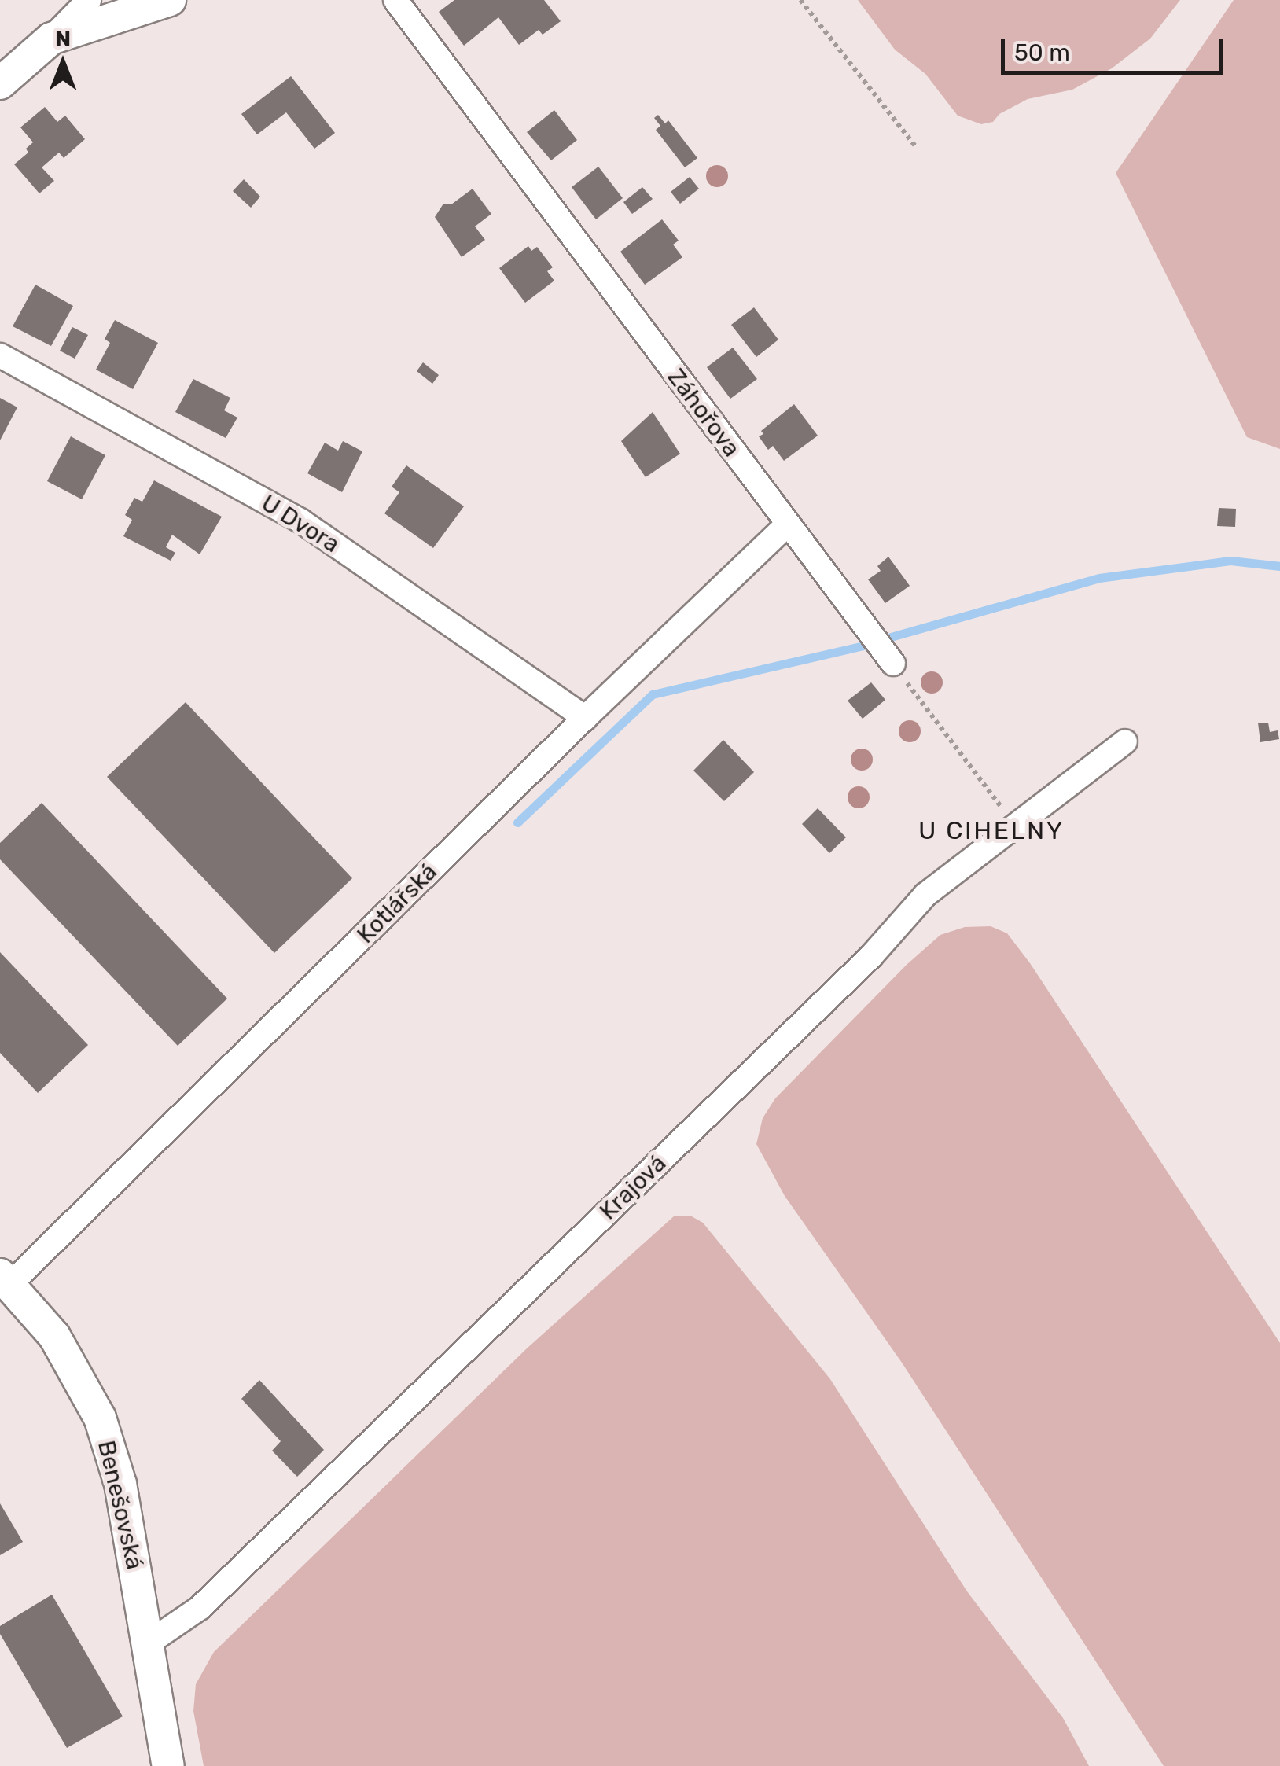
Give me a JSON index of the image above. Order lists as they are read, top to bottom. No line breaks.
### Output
{"streets":{"main road":["Benešovská"],"street":["Záhořova","U Dvora","Kotlářská","Krajová"]},"crossings":[["Záhořova","Kotlářská"],["U Dvora","Kotlářská"],["Kotlářská","Benešovská"],["Krajová","Benešovská"]],"districts":["U CIHELNY"],"scale_bar":"50 m","north":"top"}
